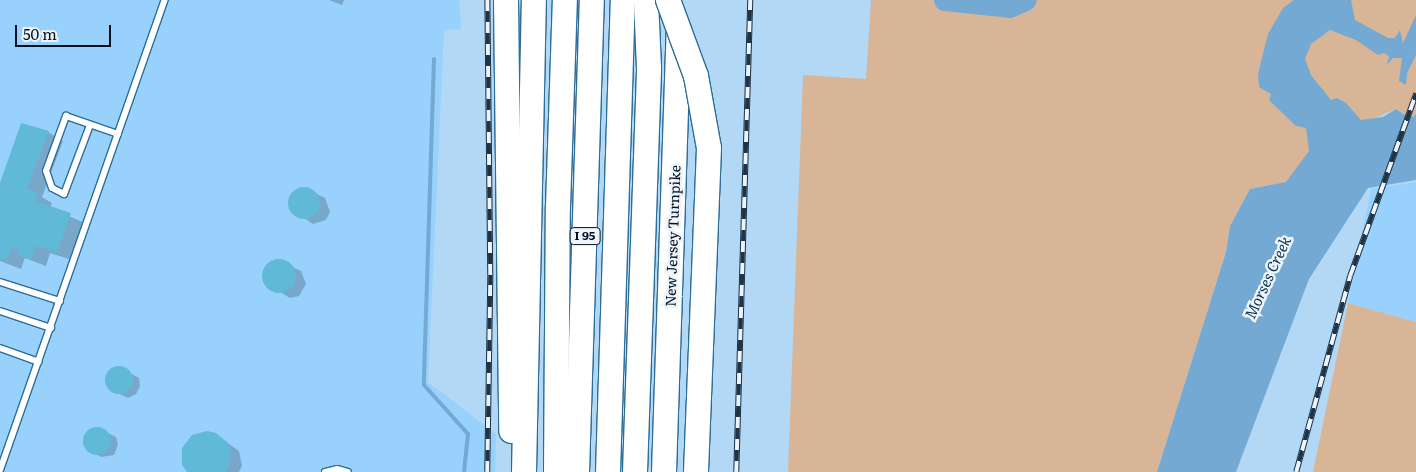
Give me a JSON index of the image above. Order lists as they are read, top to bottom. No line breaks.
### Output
{"streets":{"highway":["I 95","New Jersey Turnpike"]},"water":["Morses Creek"],"scale_bar":"50 m"}
